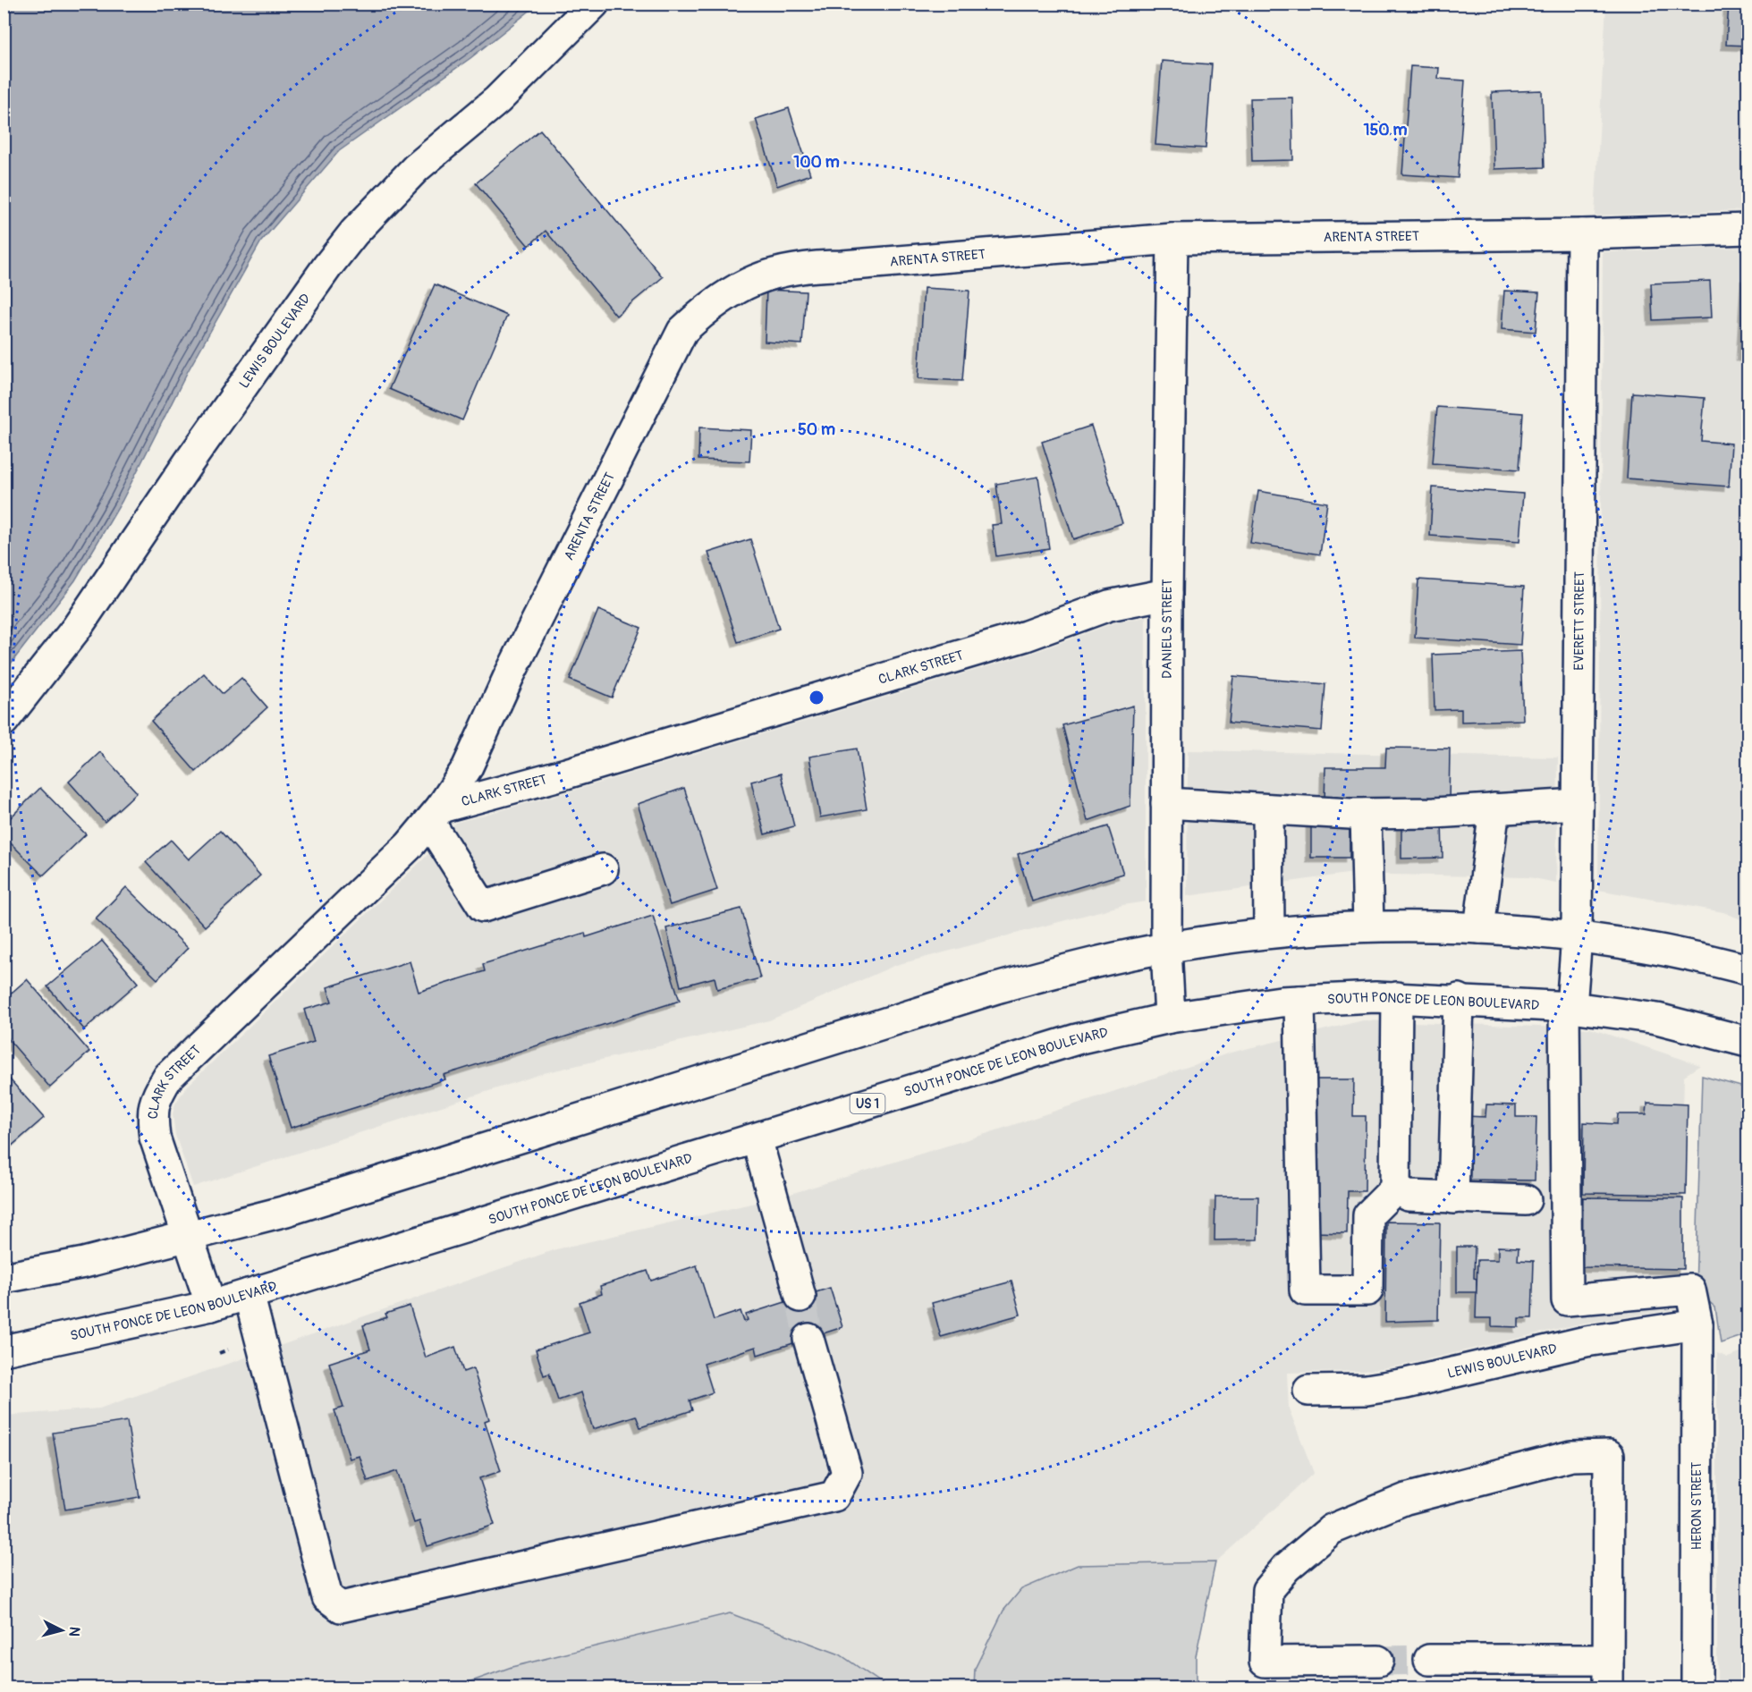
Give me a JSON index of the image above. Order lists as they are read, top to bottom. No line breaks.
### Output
{"streets":{"main road":["ARENTA STREET","LEWIS BOULEVARD","EVERETT STREET","DANIELS STREET","CLARK STREET","SOUTH PONCE DE LEON BOULEVARD","US 1","HERON STREET"]},"crossings":[["ARENTA STREET","EVERETT STREET"],["ARENTA STREET","DANIELS STREET"],["ARENTA STREET","CLARK STREET"],["LEWIS BOULEVARD","HERON STREET"],["EVERETT STREET","SOUTH PONCE DE LEON BOULEVARD"],["EVERETT STREET","HERON STREET"],["DANIELS STREET","CLARK STREET"],["DANIELS STREET","SOUTH PONCE DE LEON BOULEVARD"],["CLARK STREET","SOUTH PONCE DE LEON BOULEVARD"],["SOUTH PONCE DE LEON BOULEVARD","HERON STREET"]],"north":"right","rings":["150 m","100 m","50 m"]}
